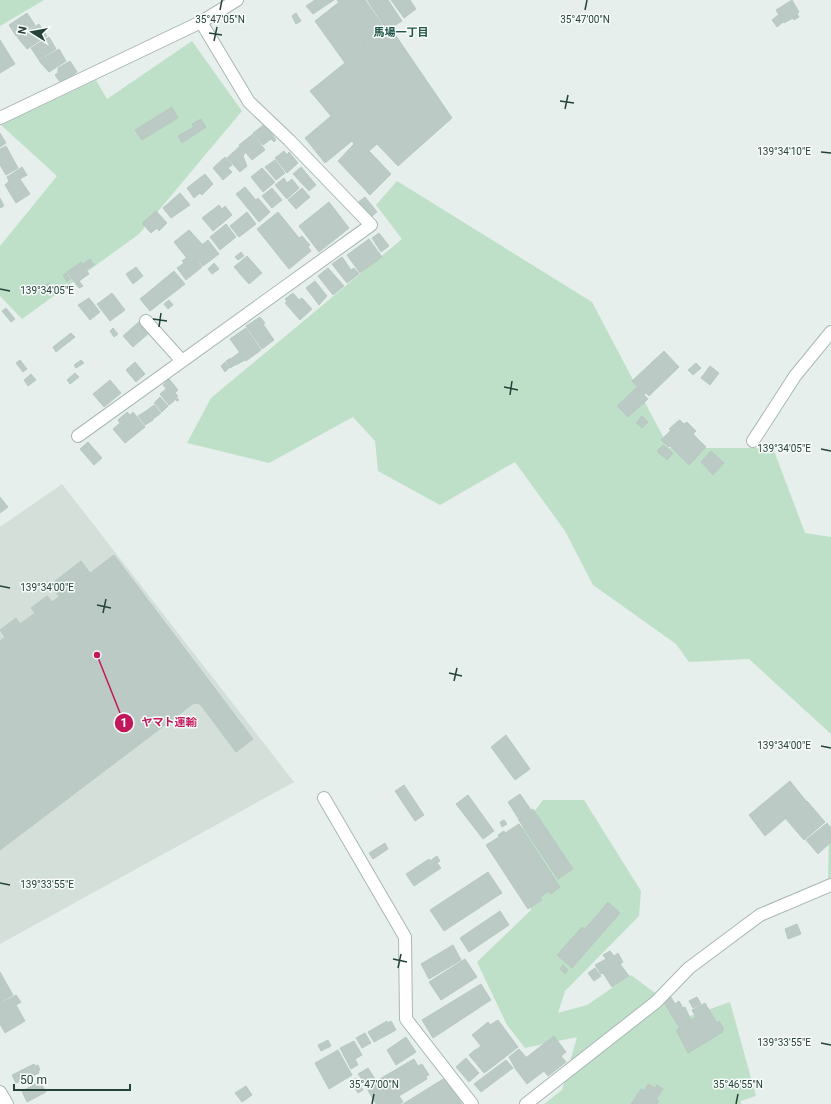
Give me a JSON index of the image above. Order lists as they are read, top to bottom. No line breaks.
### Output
{"districts":["馬場一丁目"],"places":["ヤマト運輸"],"scale_bar":"50 m","north":"left","coordinates":["35°47'05\"N","35°47'00\"N","139°34'10\"E","139°34'05\"E","139°34'00\"E","139°33'55\"E","35°46'55\"N"]}
